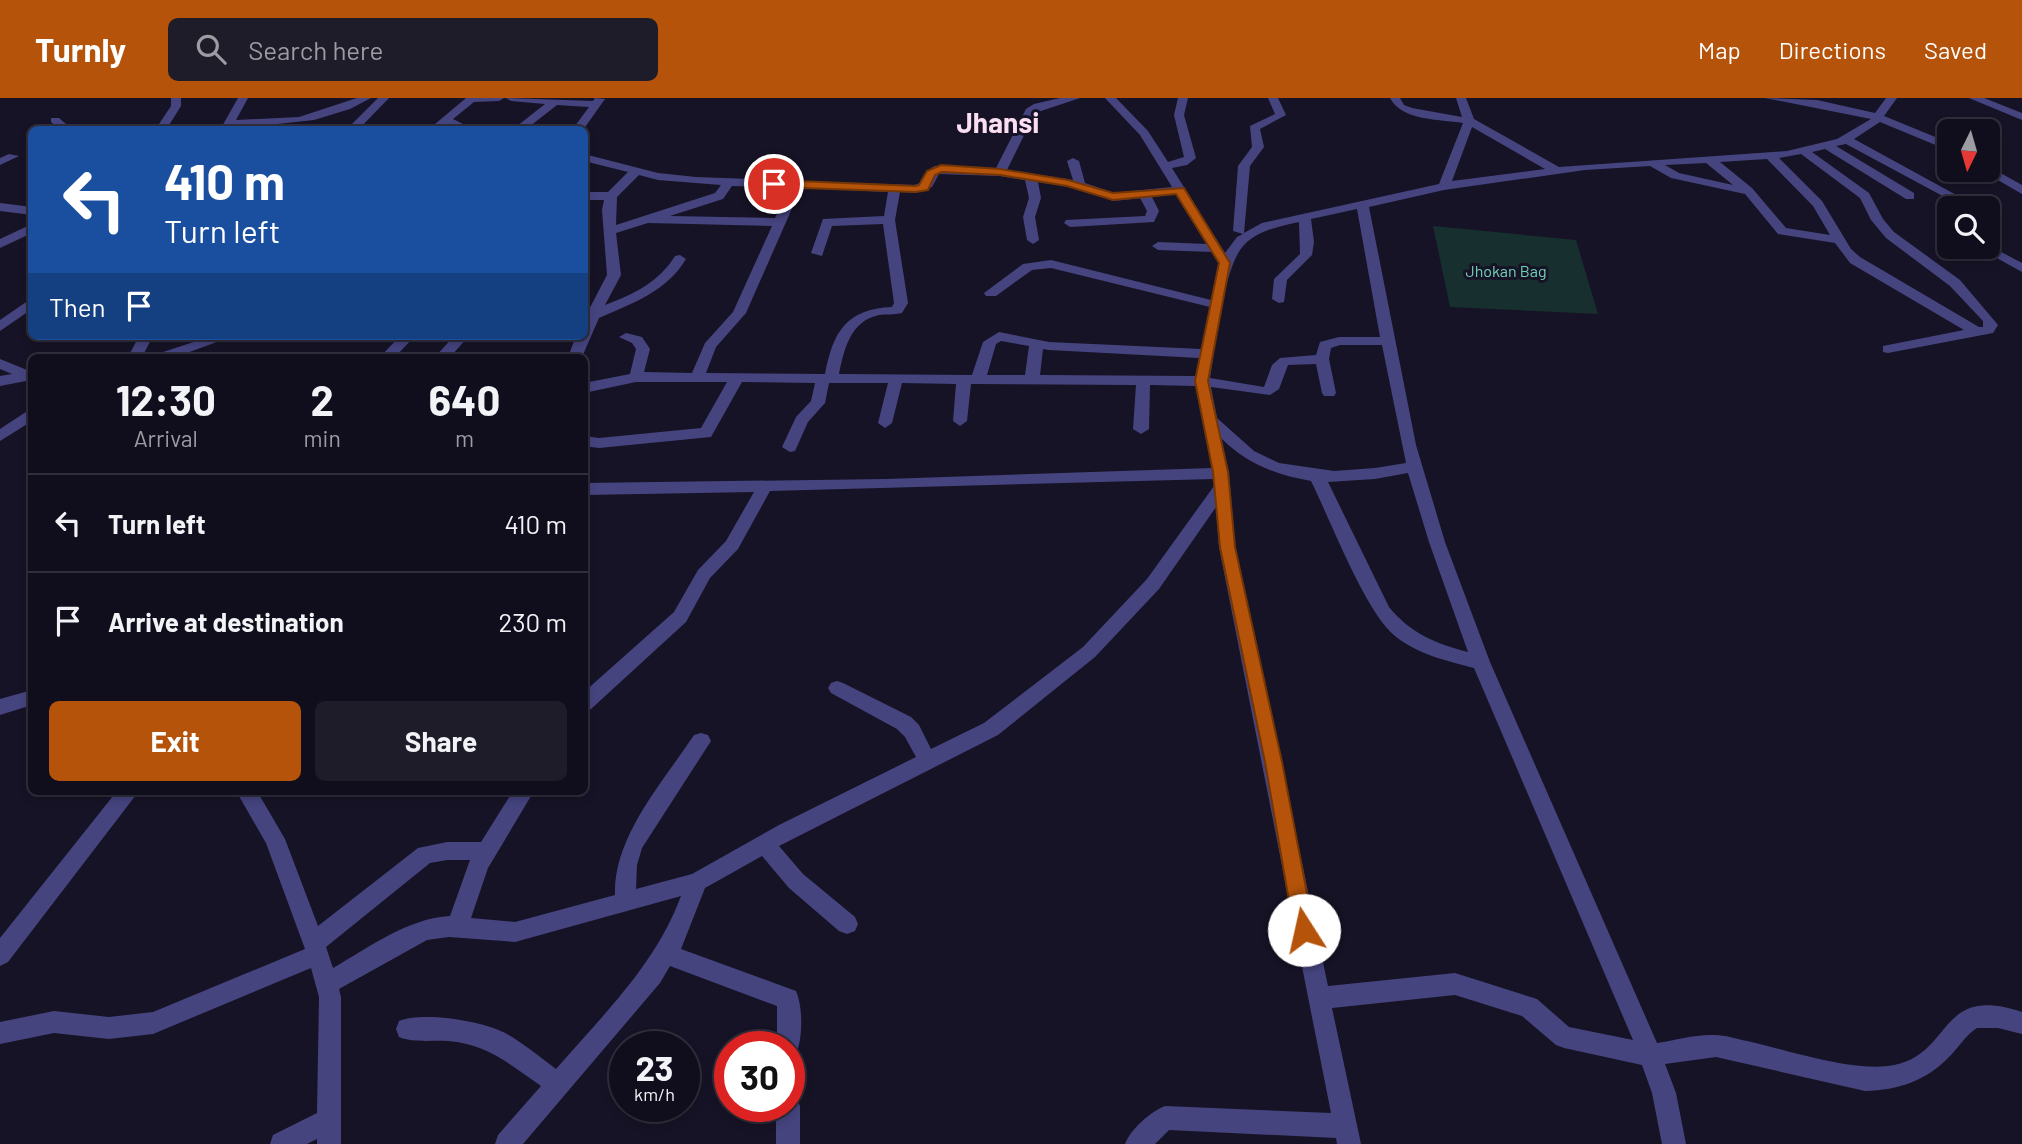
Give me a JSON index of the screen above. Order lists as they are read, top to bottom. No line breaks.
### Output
{"districts":["Jhansi"],"parks":["Jhokan Bag"],"north":"bottom","page":{"header":"Turnly","search":"Search here","nav":["Map","Directions","Saved"],"turn":["410 m","Turn left"],"then":"Then","eta":["12:30","Arrival","2","min","640","m"],"list":[{"name":"Turn left","value":"410 m"},{"name":"Arrive at destination","value":"230 m"}],"buttons":["Exit","Share"],"speed":"23 km/h","limit":"30"}}
